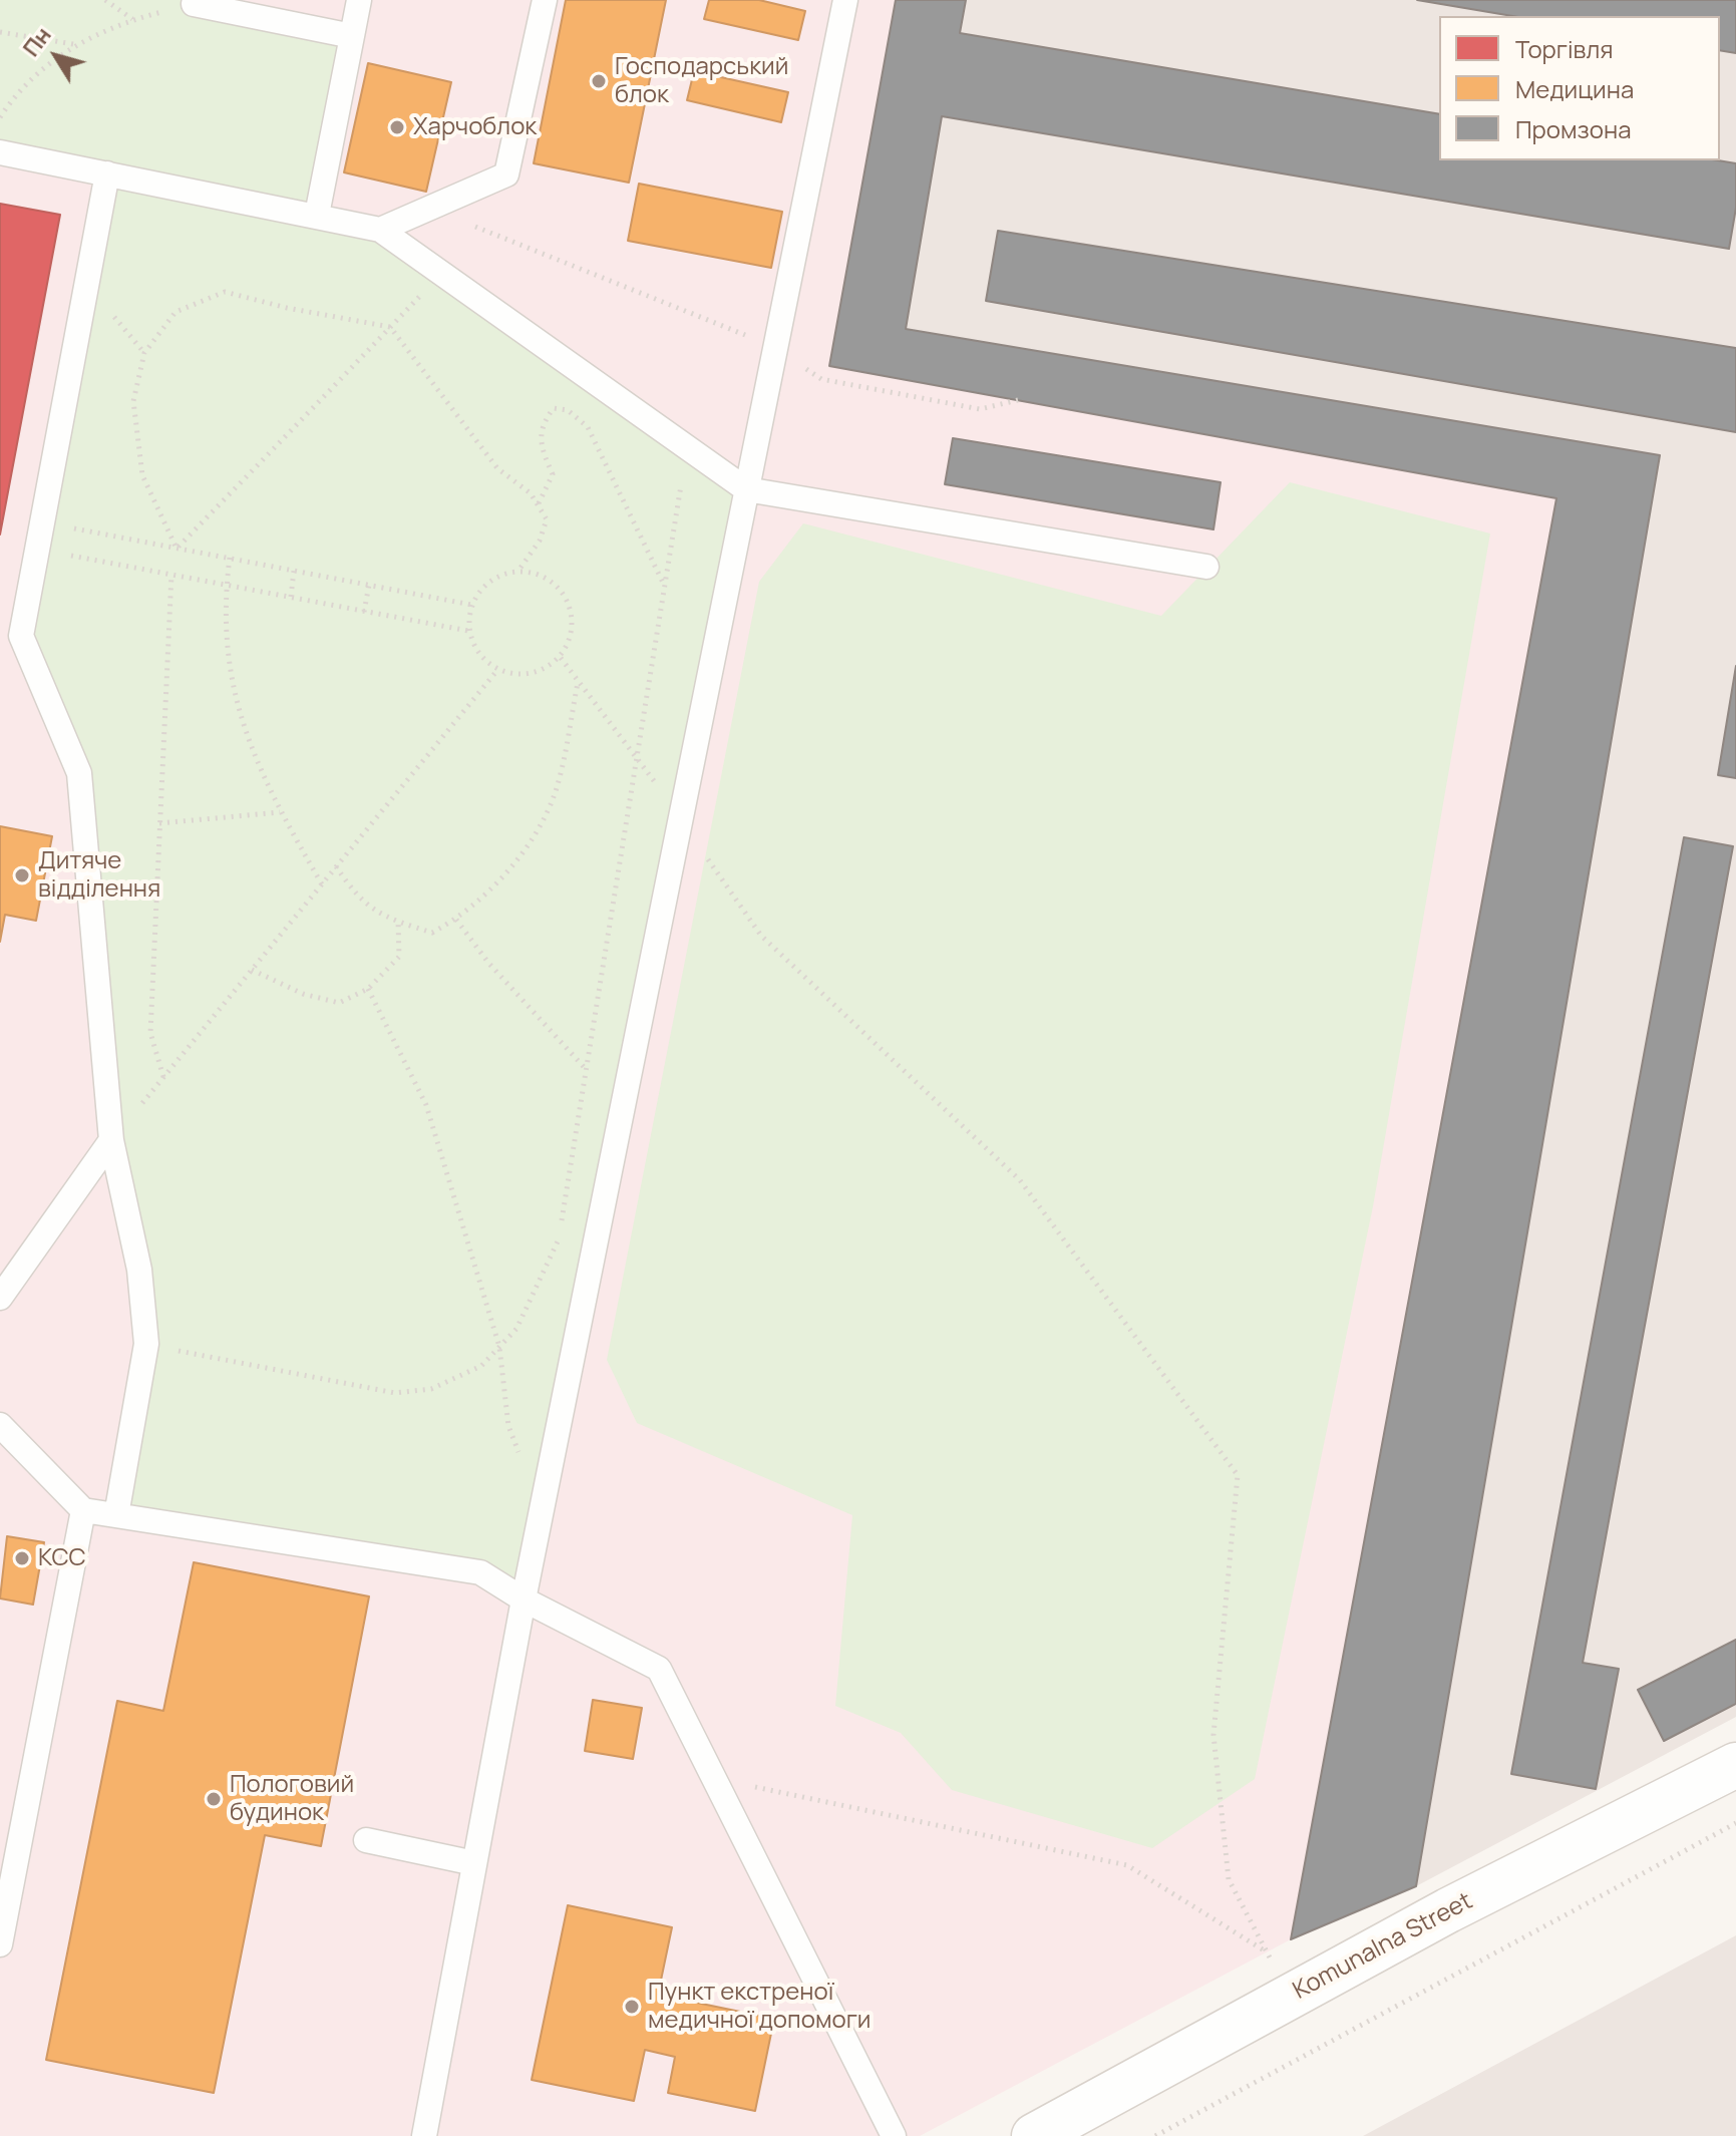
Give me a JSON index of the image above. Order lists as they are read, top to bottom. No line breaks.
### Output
{"streets":{"street":["Komunalna Street"]},"places":["Господарський блок","Харчоблок","Дитяче відділення","КСС","Пологовий будинок","Пункт екстреної медичної допомоги"],"legend":["Торгівля","Медицина","Промзона"],"north":"top left"}
